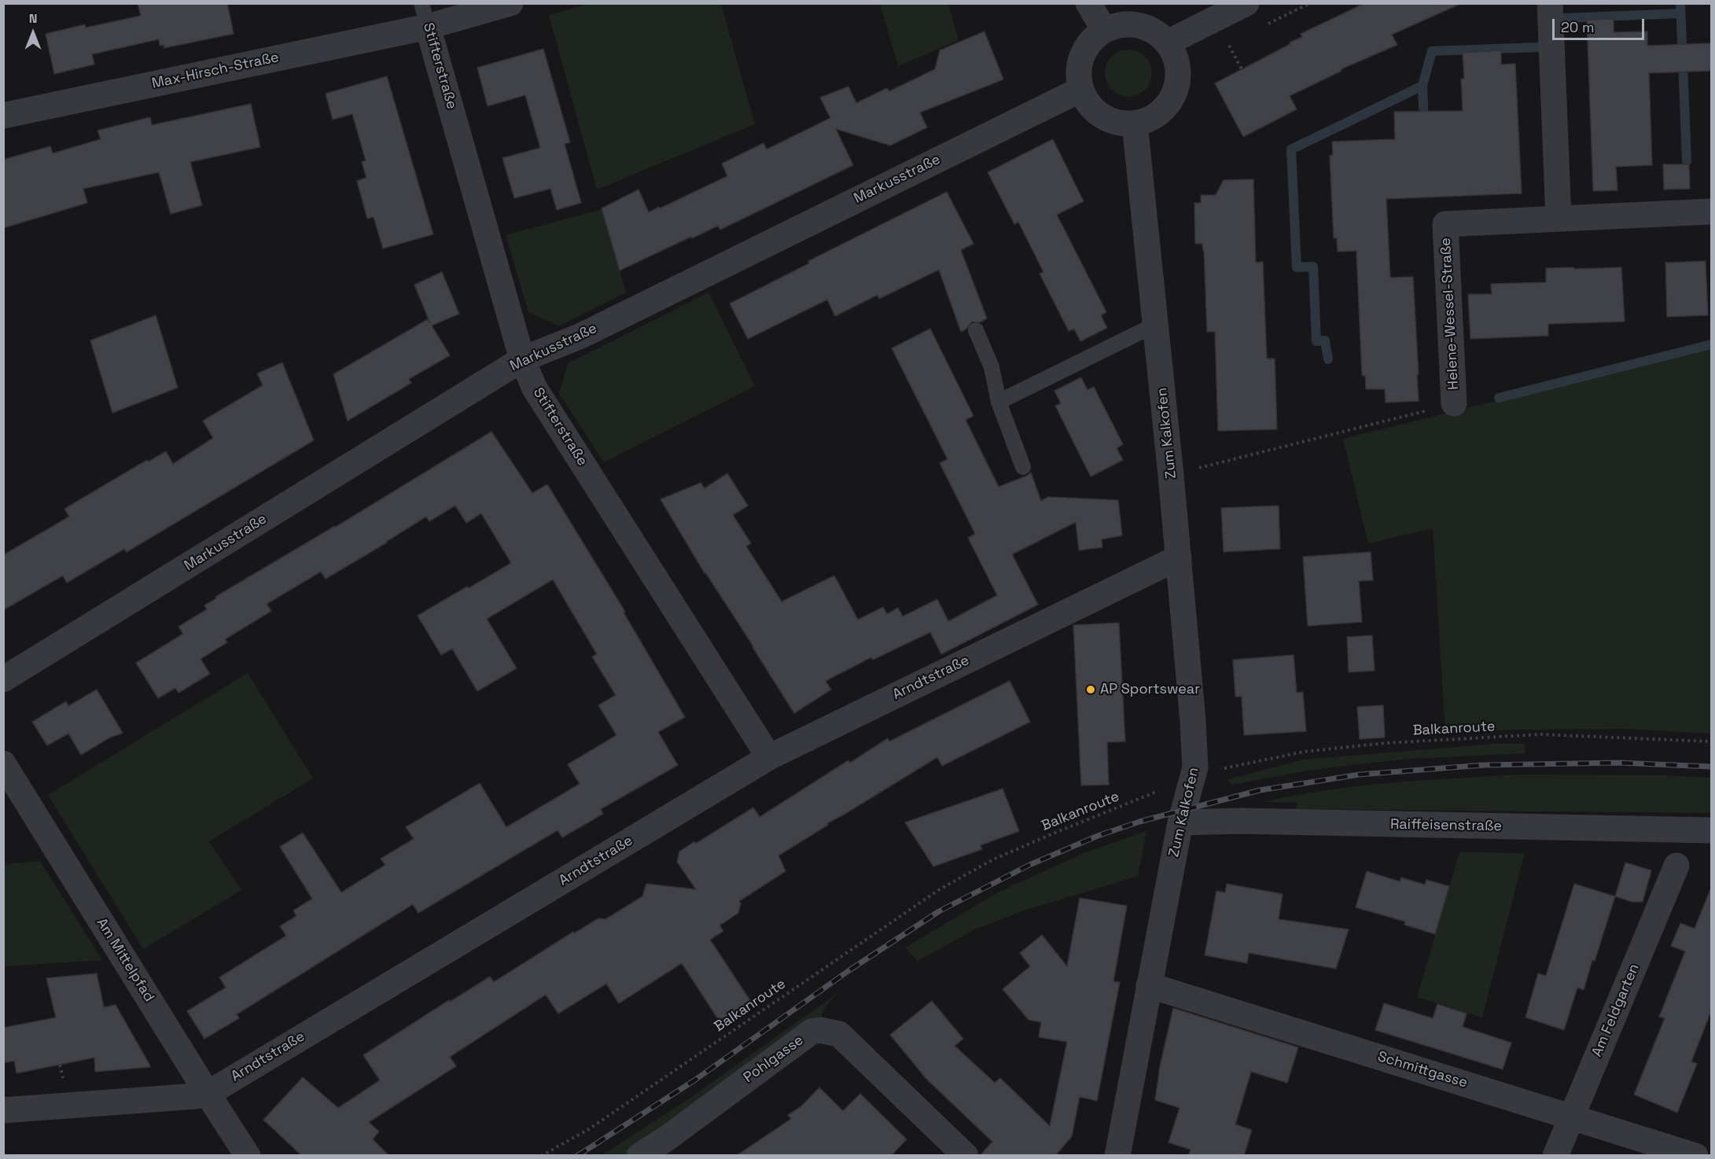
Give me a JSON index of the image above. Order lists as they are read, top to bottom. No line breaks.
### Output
{"streets":{"street":["Stifterstraße","Max-Hirsch-Straße","Markusstraße","Helene-Wessel-Straße","Zum Kalkofen","Arndtstraße","Raiffeisenstraße","Am Mittelpfad","Am Feldgarten","Pohlgasse","Schmittgasse"],"path":["Balkanroute"]},"crossings":[["Stifterstraße","Max-Hirsch-Straße"],["Stifterstraße","Markusstraße"],["Stifterstraße","Arndtstraße"],["Markusstraße","Zum Kalkofen"],["Zum Kalkofen","Arndtstraße"],["Zum Kalkofen","Balkanroute"],["Zum Kalkofen","Raiffeisenstraße"],["Zum Kalkofen","Schmittgasse"],["Arndtstraße","Am Mittelpfad"],["Am Feldgarten","Schmittgasse"]],"places":["AP Sportswear"],"scale_bar":"20 m","north":"top"}
